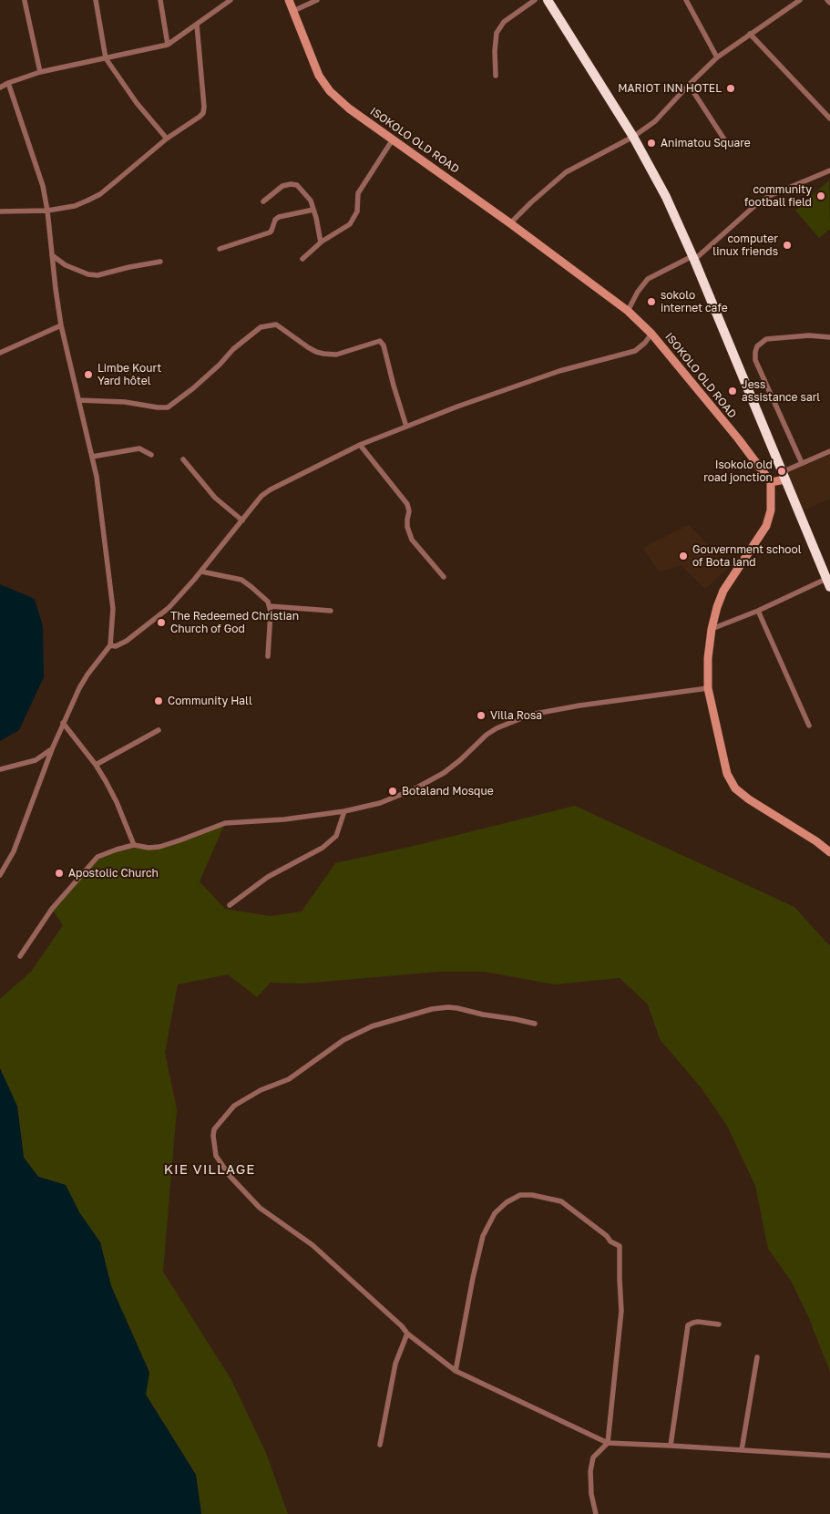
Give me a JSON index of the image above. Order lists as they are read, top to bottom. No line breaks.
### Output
{"streets":{"street":["ISOKOLO OLD ROAD"]},"districts":["KIE VILLAGE"],"places":["MARIOT INN HOTEL","Animatou Square","community football field","computer linux friends","sokolo internet cafe","Limbe Kourt Yard hôtel","Jess assistance sarl","Isokolo old road jonction","Gouvernment school of Bota land","The Redeemed Christian Church of God","Community Hall","Villa Rosa","Botaland Mosque","Apostolic Church"]}
